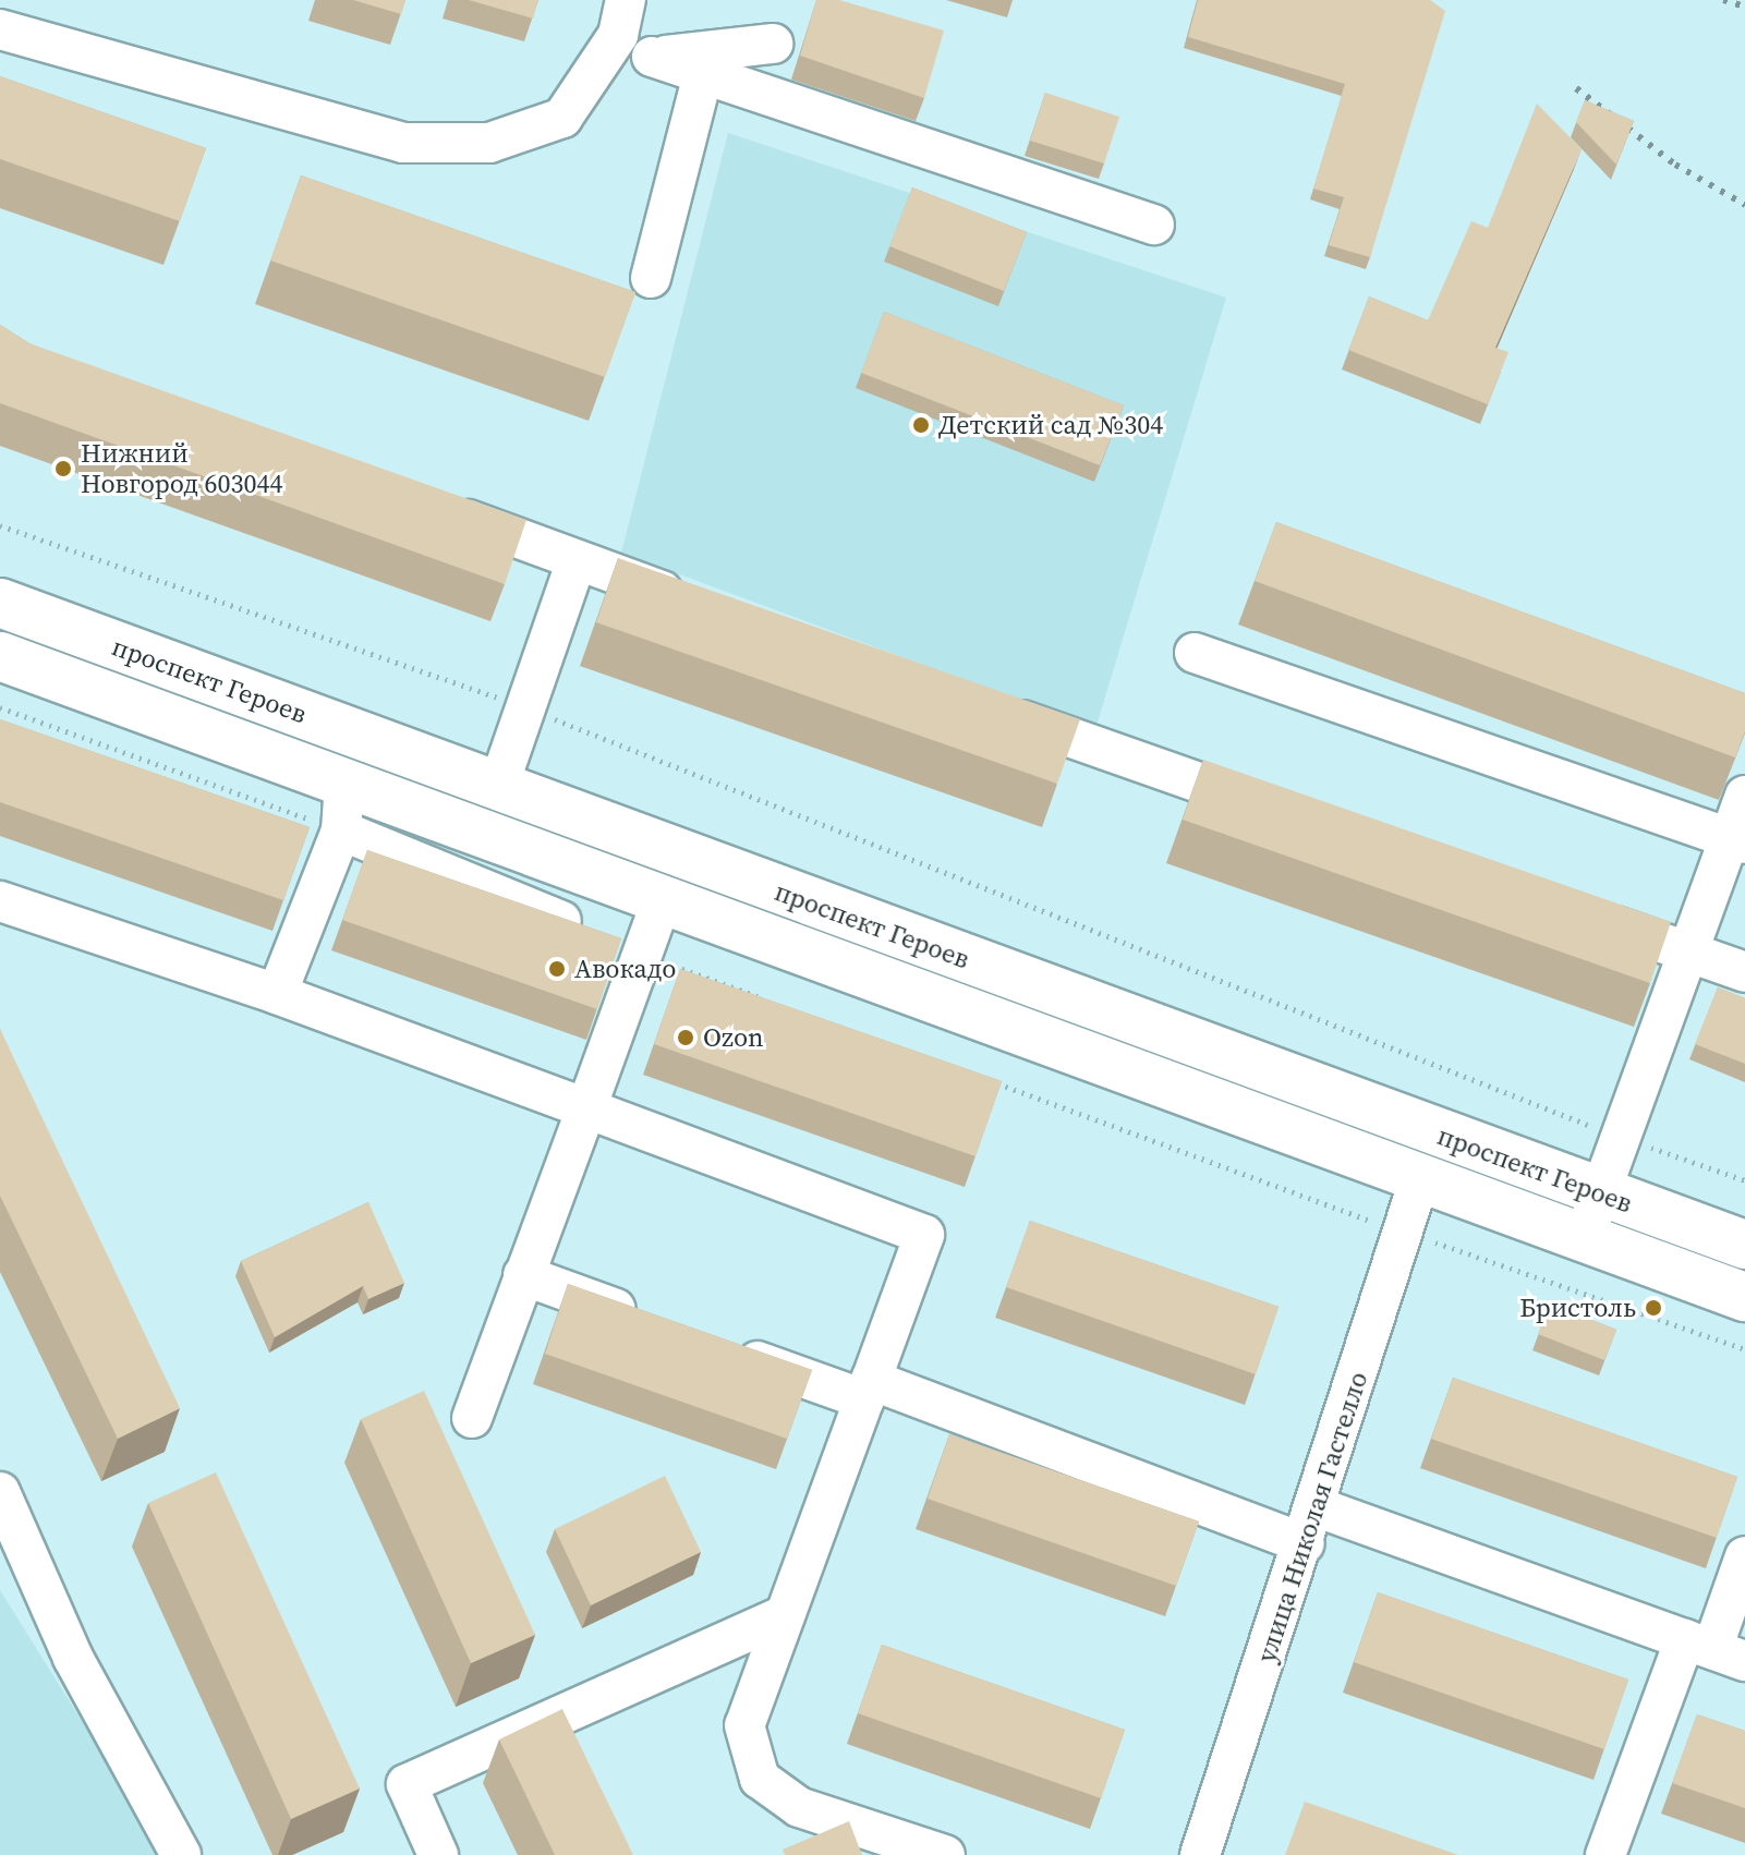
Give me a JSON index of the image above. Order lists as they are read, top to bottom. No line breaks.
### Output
{"streets":{"main road":["проспект Героев"],"street":["улица Николая Гастелло"]},"crossings":[["проспект Героев","улица Николая Гастелло"]],"places":["Детский сад №304","Нижний Новгород 603044","Авокадо","Ozon","Бристоль"]}
